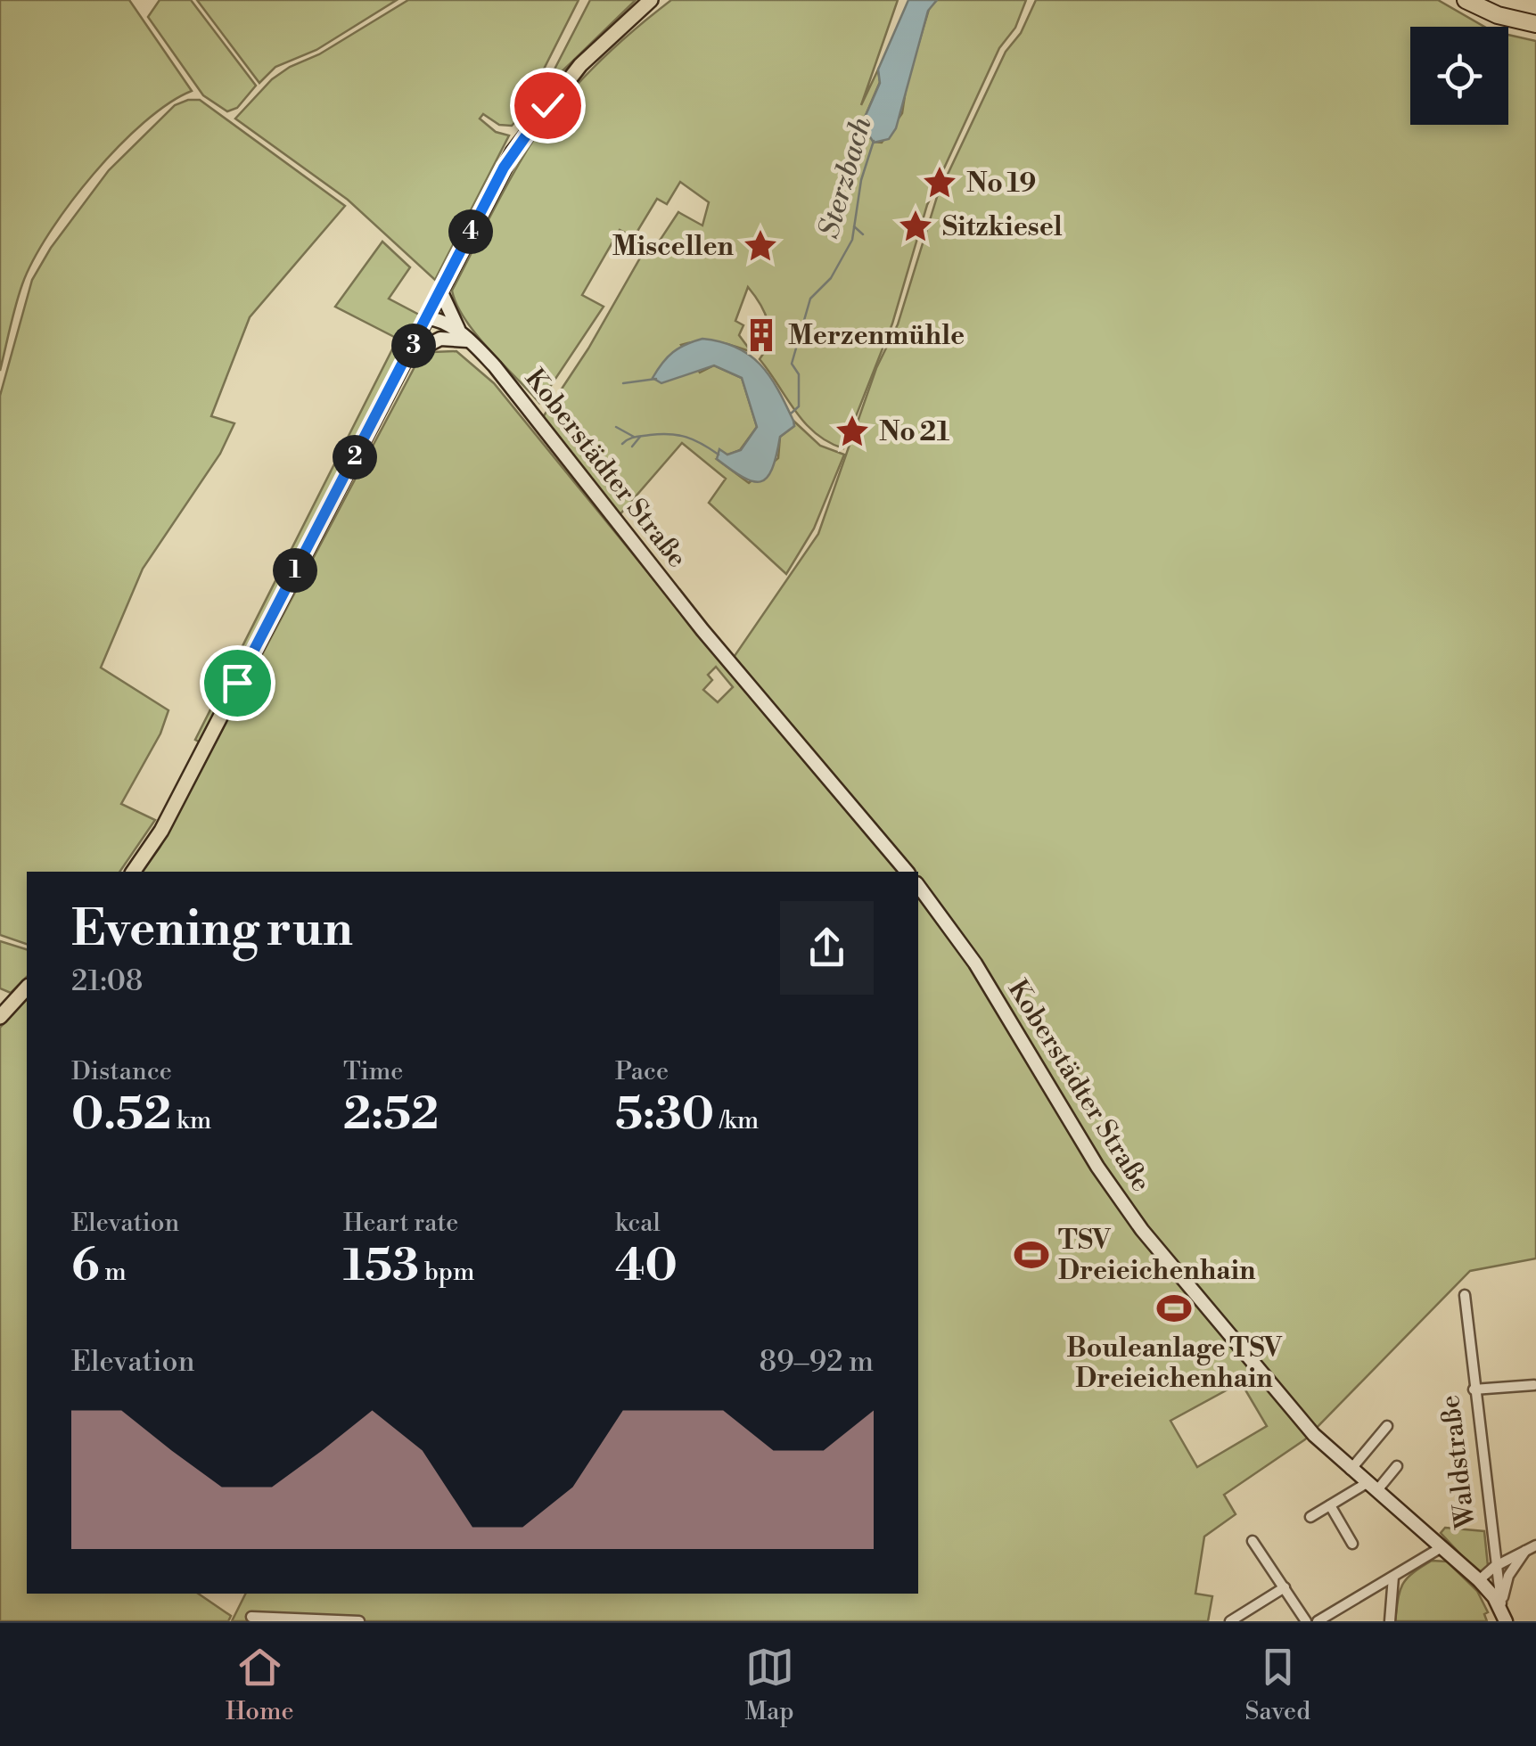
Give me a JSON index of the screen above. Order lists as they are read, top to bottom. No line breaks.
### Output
{"streets":{"street":["Koberstädter Straße","Waldstraße"]},"crossings":[["Koberstädter Straße","Waldstraße"]],"water":["Sterzbach"],"places":{"place":["No 19","Sitzkiesel","Miscellen","No 21"],"building":["Merzenmühle"],"sports":["TSV Dreieichenhain","Bouleanlage TSV Dreieichenhain"]},"page":{"pins":["4","3","2","1"],"heading":["Evening run","21:08"],"stats":[["Distance","0.52 km"],["Time","2:52"],["Pace","5:30 /km"],["Elevation","6 m"],["Heart rate","153 bpm"],["kcal","40"]],"chart":["Elevation","89–92 m"],"tabs":["Home","Map","Saved"]}}
